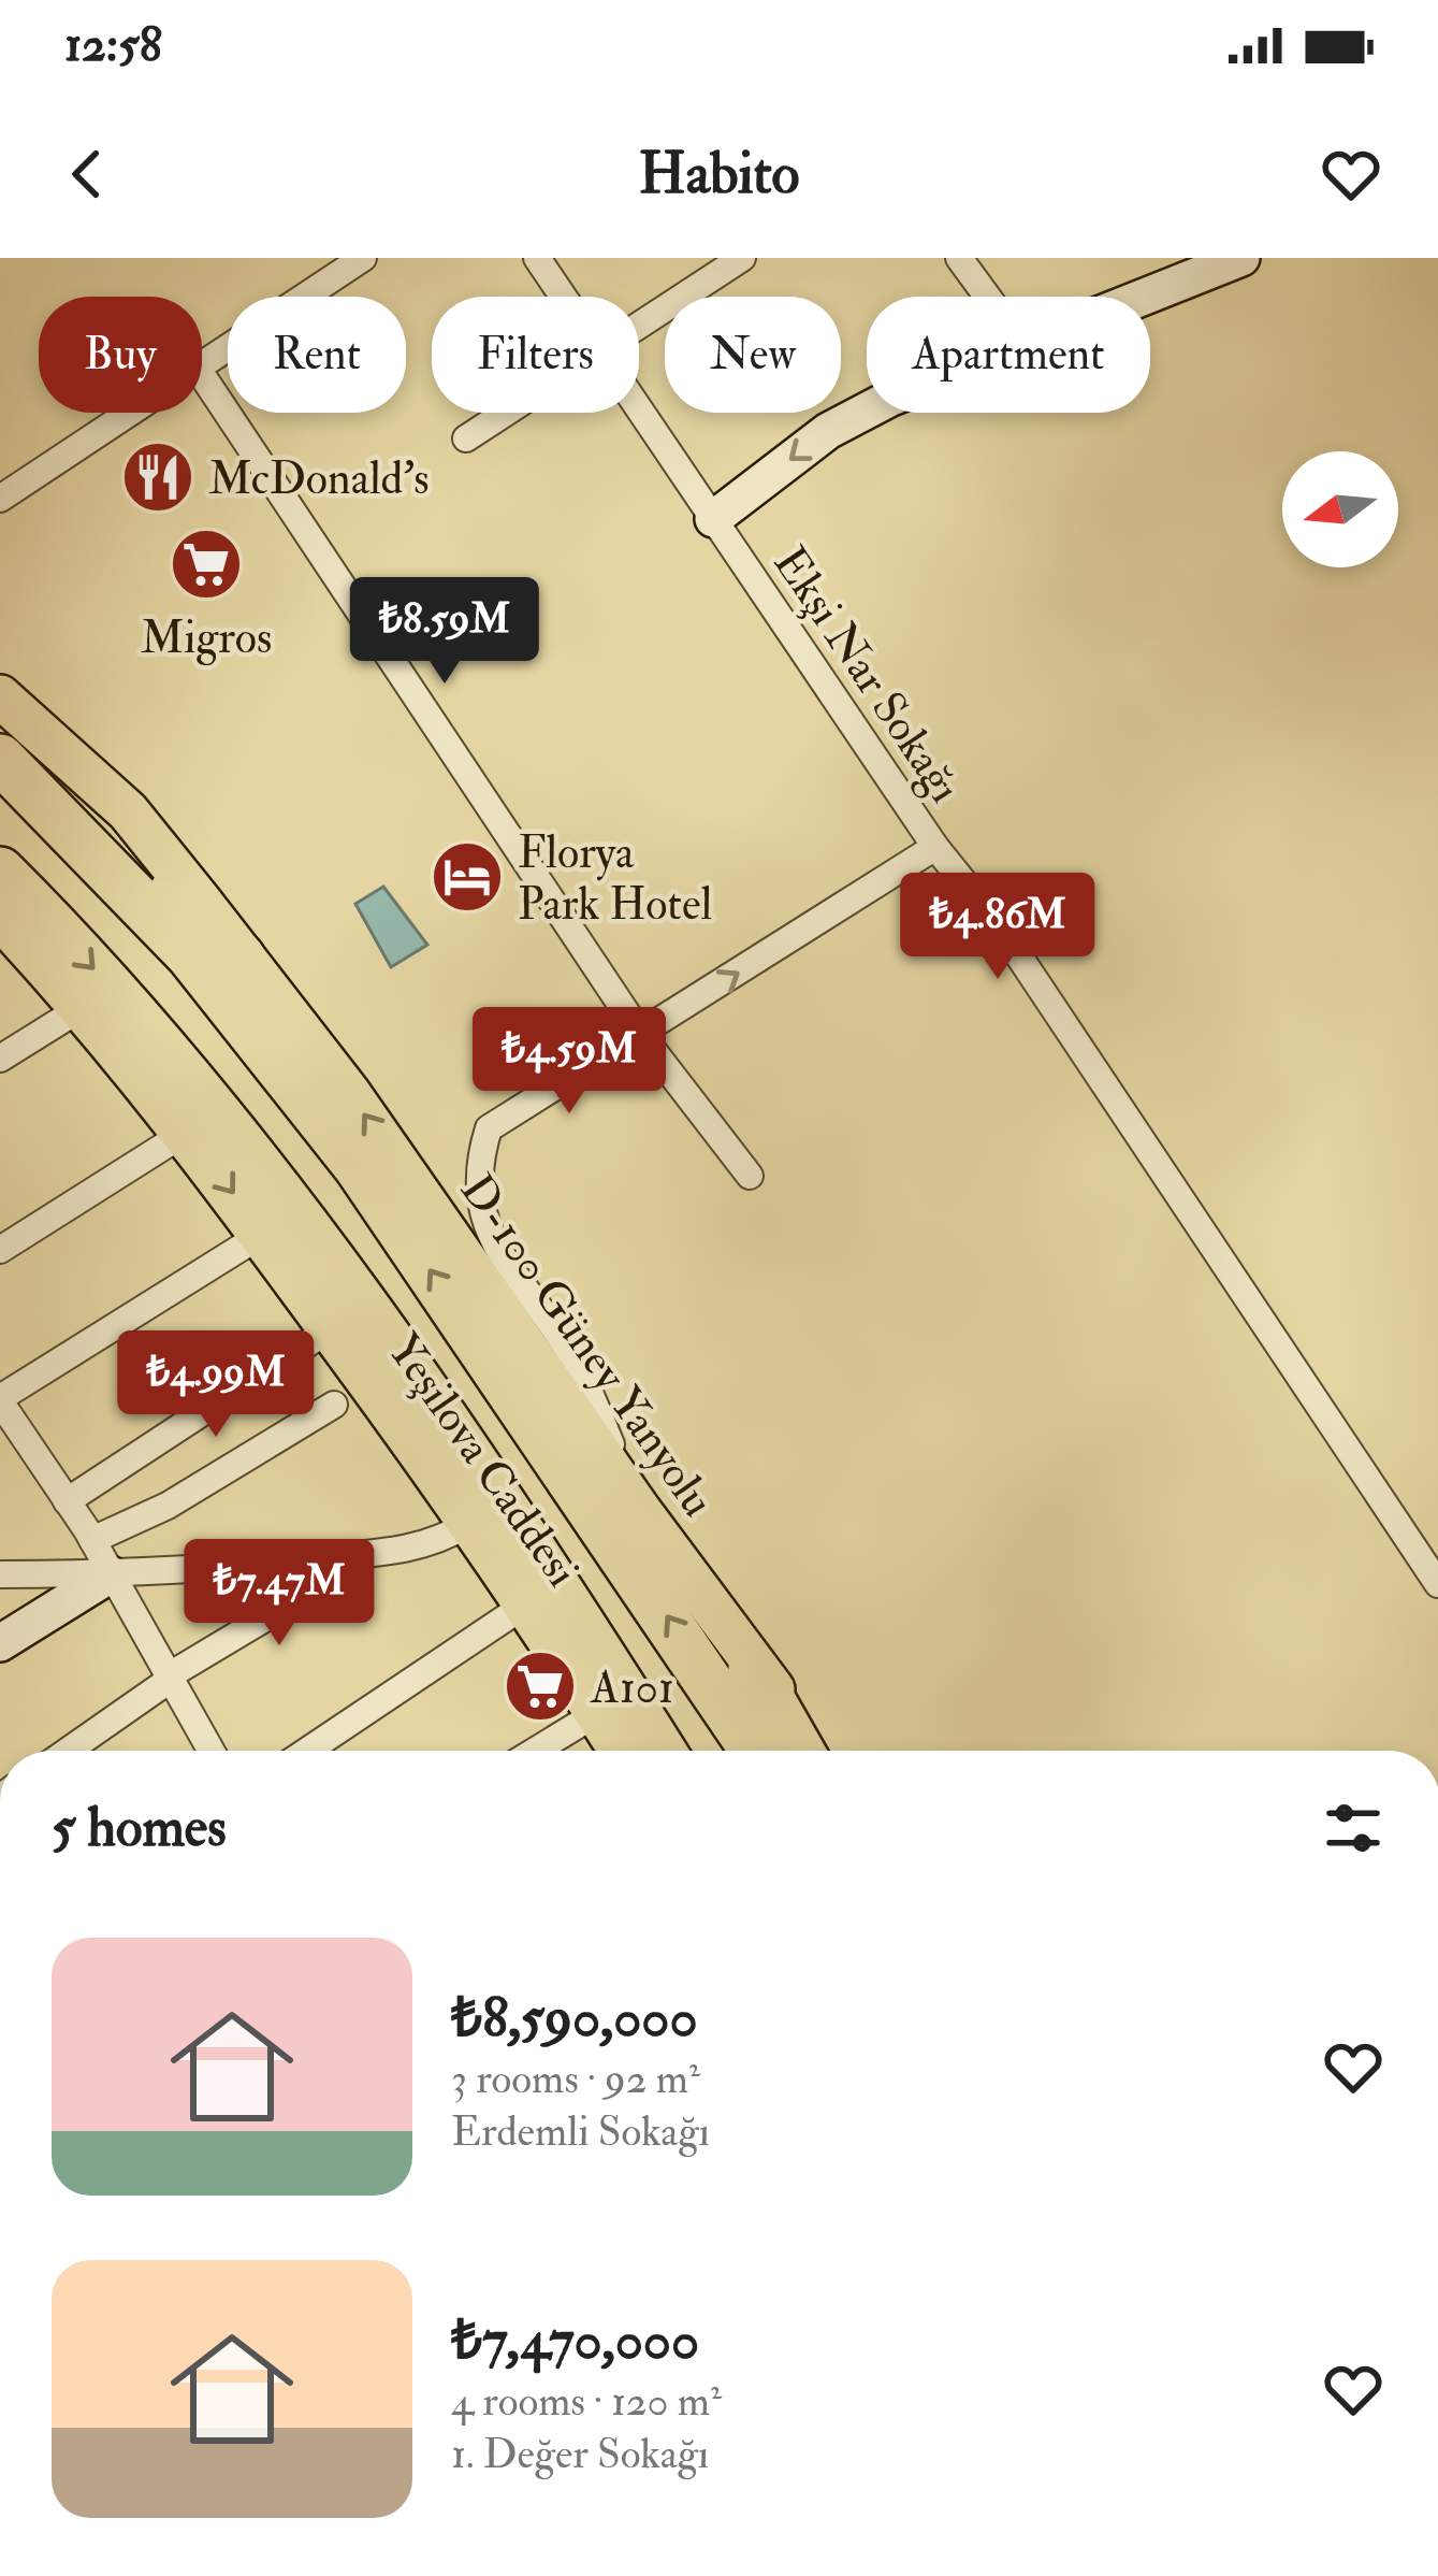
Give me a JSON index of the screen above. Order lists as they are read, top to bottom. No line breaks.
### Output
{"streets":{"main road":["D-100 Güney Yanyolu","Yeşilova Caddesi"],"street":["Ekşi Nar Sokağı"]},"one_way":["D-100 Güney Yanyolu"],"places":{"restaurant":["McDonald's"],"supermarket":["Migros","A101"],"hotel":["Florya Park Hotel"]},"north":"left","page":{"status":"12:58","header":"Habito","chip":["Buy","Rent","Filters","New","Apartment"],"price":["₺8.59M","₺4.86M","₺4.59M","₺4.99M","₺7.47M"],"heading":"5 homes","list":[{"name":"₺8,590,000","note":"3 rooms · 92 m² · Erdemli Sokağı"},{"name":"₺7,470,000","note":"4 rooms · 120 m² · 1. Değer Sokağı"}]}}
